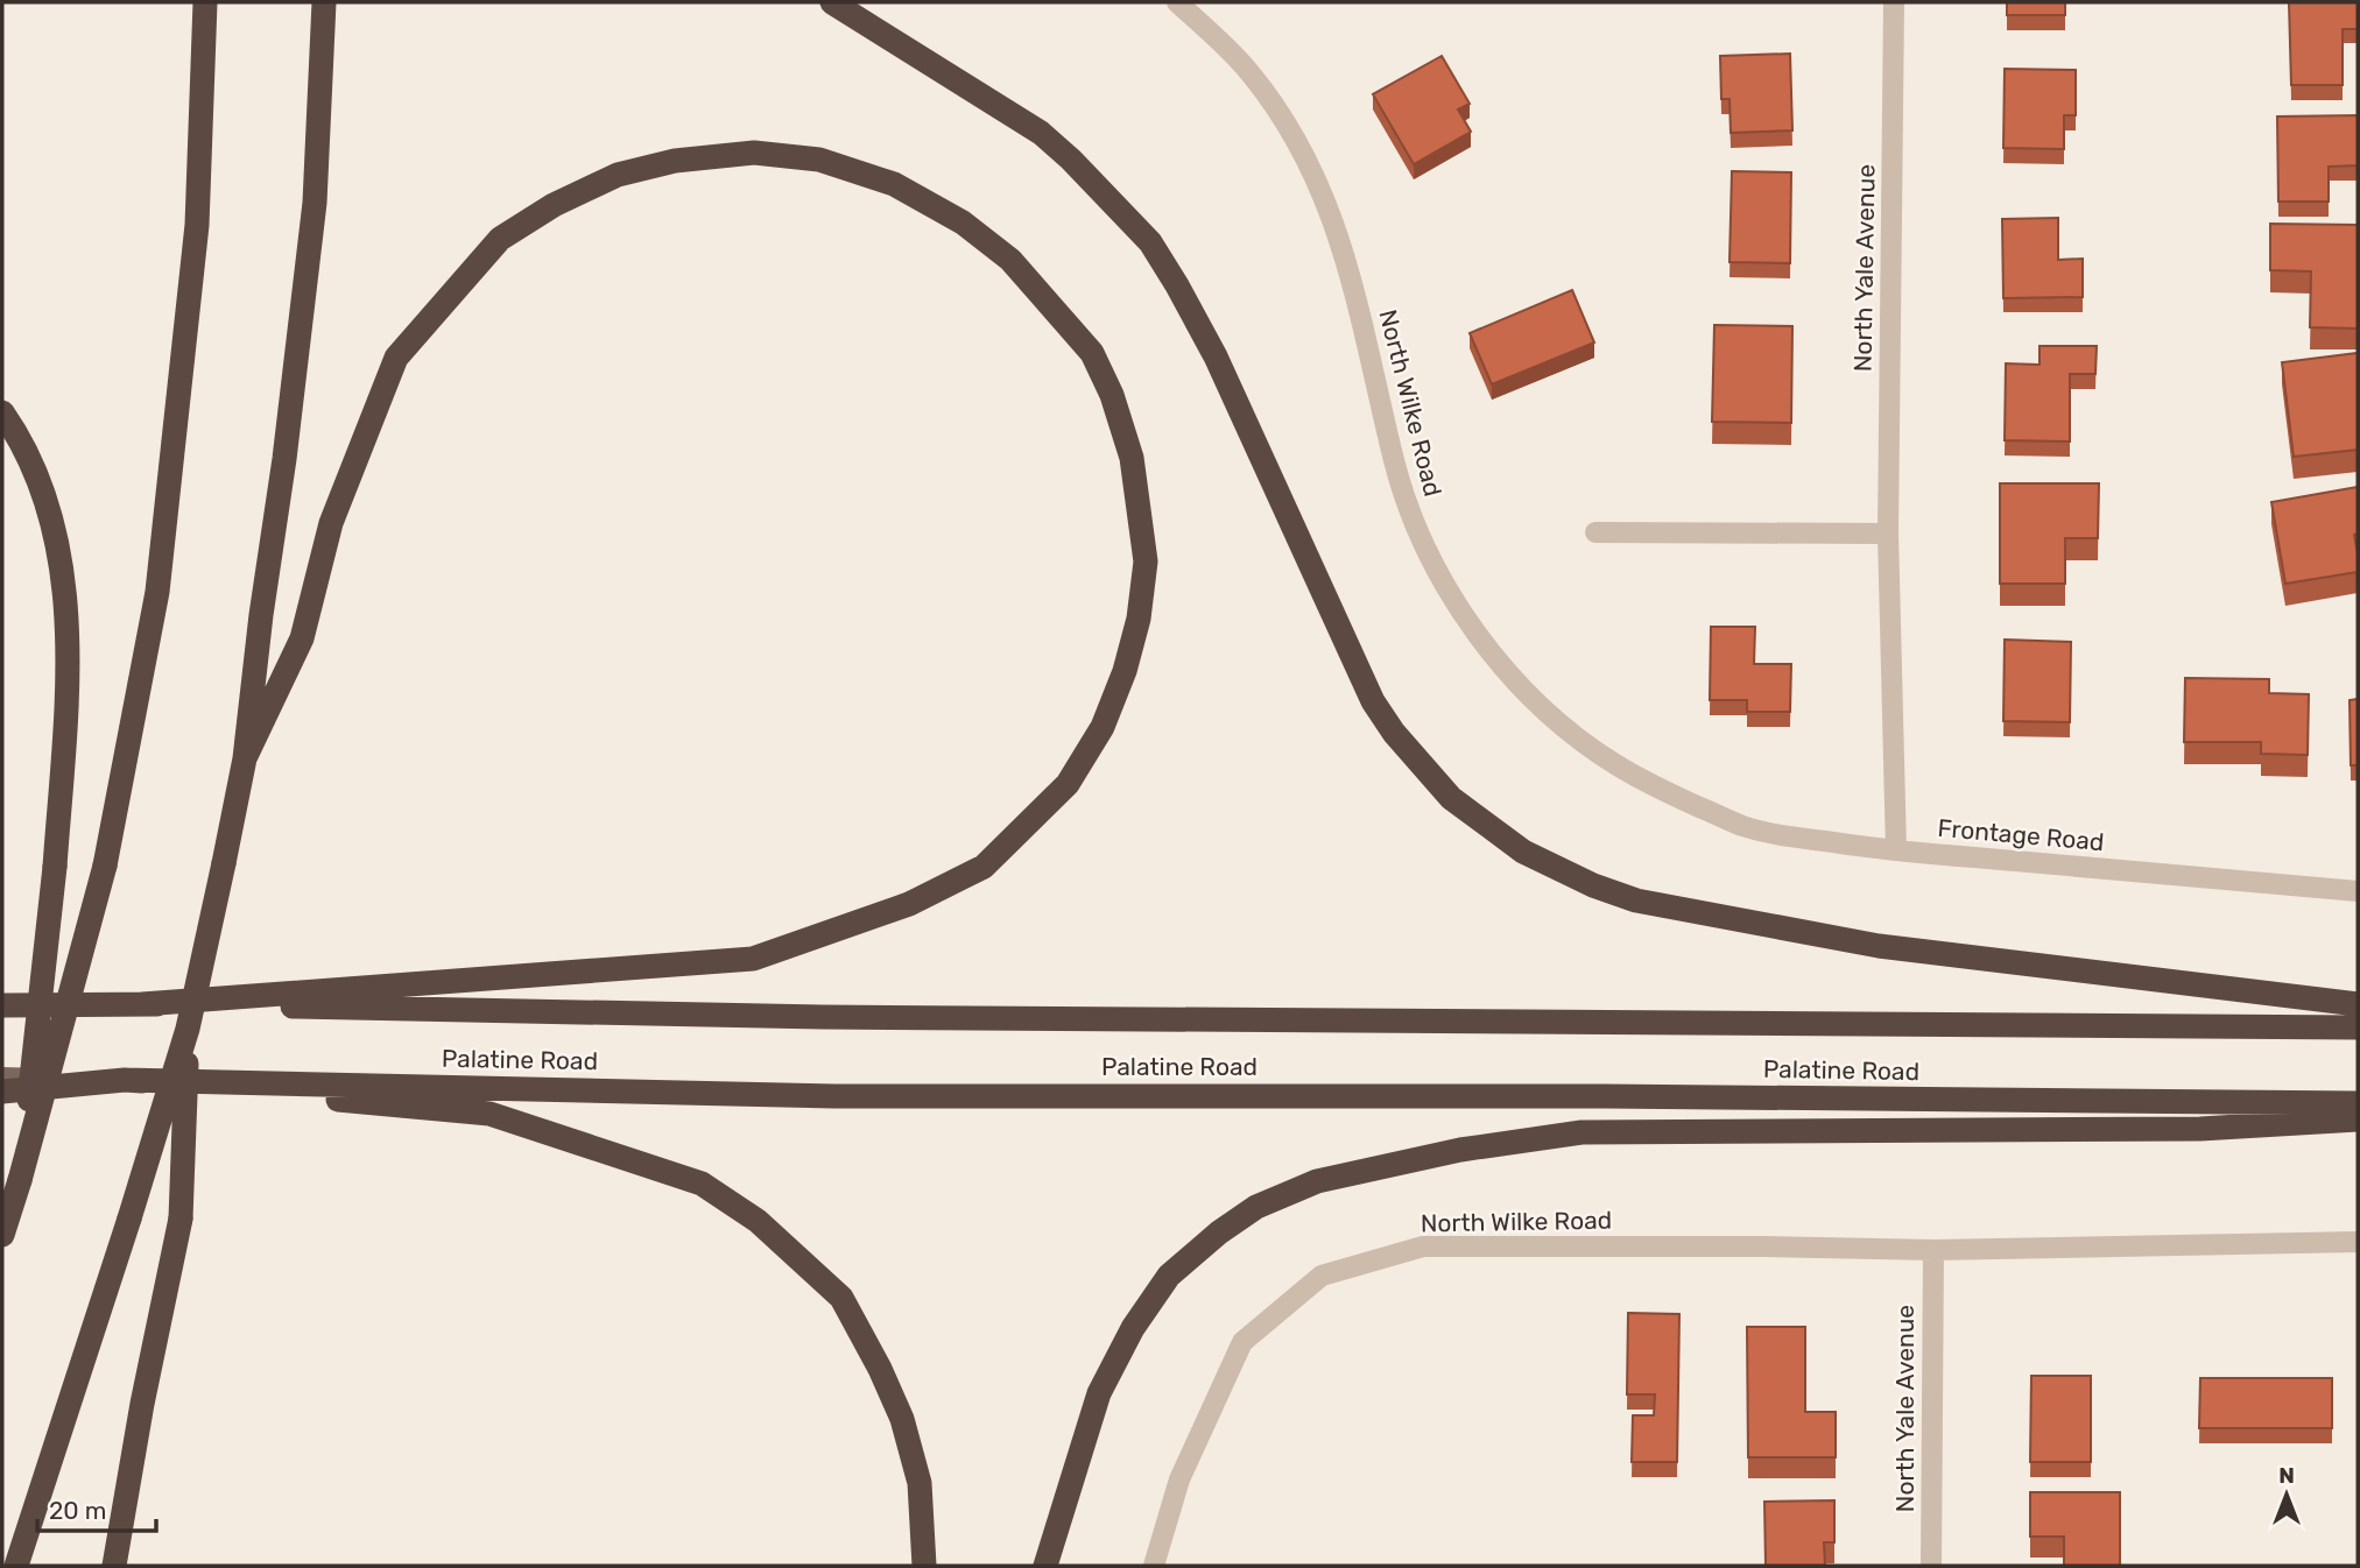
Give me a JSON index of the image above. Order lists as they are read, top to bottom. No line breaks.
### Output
{"streets":{"highway":["Palatine Road"],"street":["North Yale Avenue","North Wilke Road","Frontage Road"]},"crossings":[["North Yale Avenue","North Wilke Road"],["North Yale Avenue","Frontage Road"],["North Wilke Road","Frontage Road"]],"scale_bar":"20 m","north":"top"}
